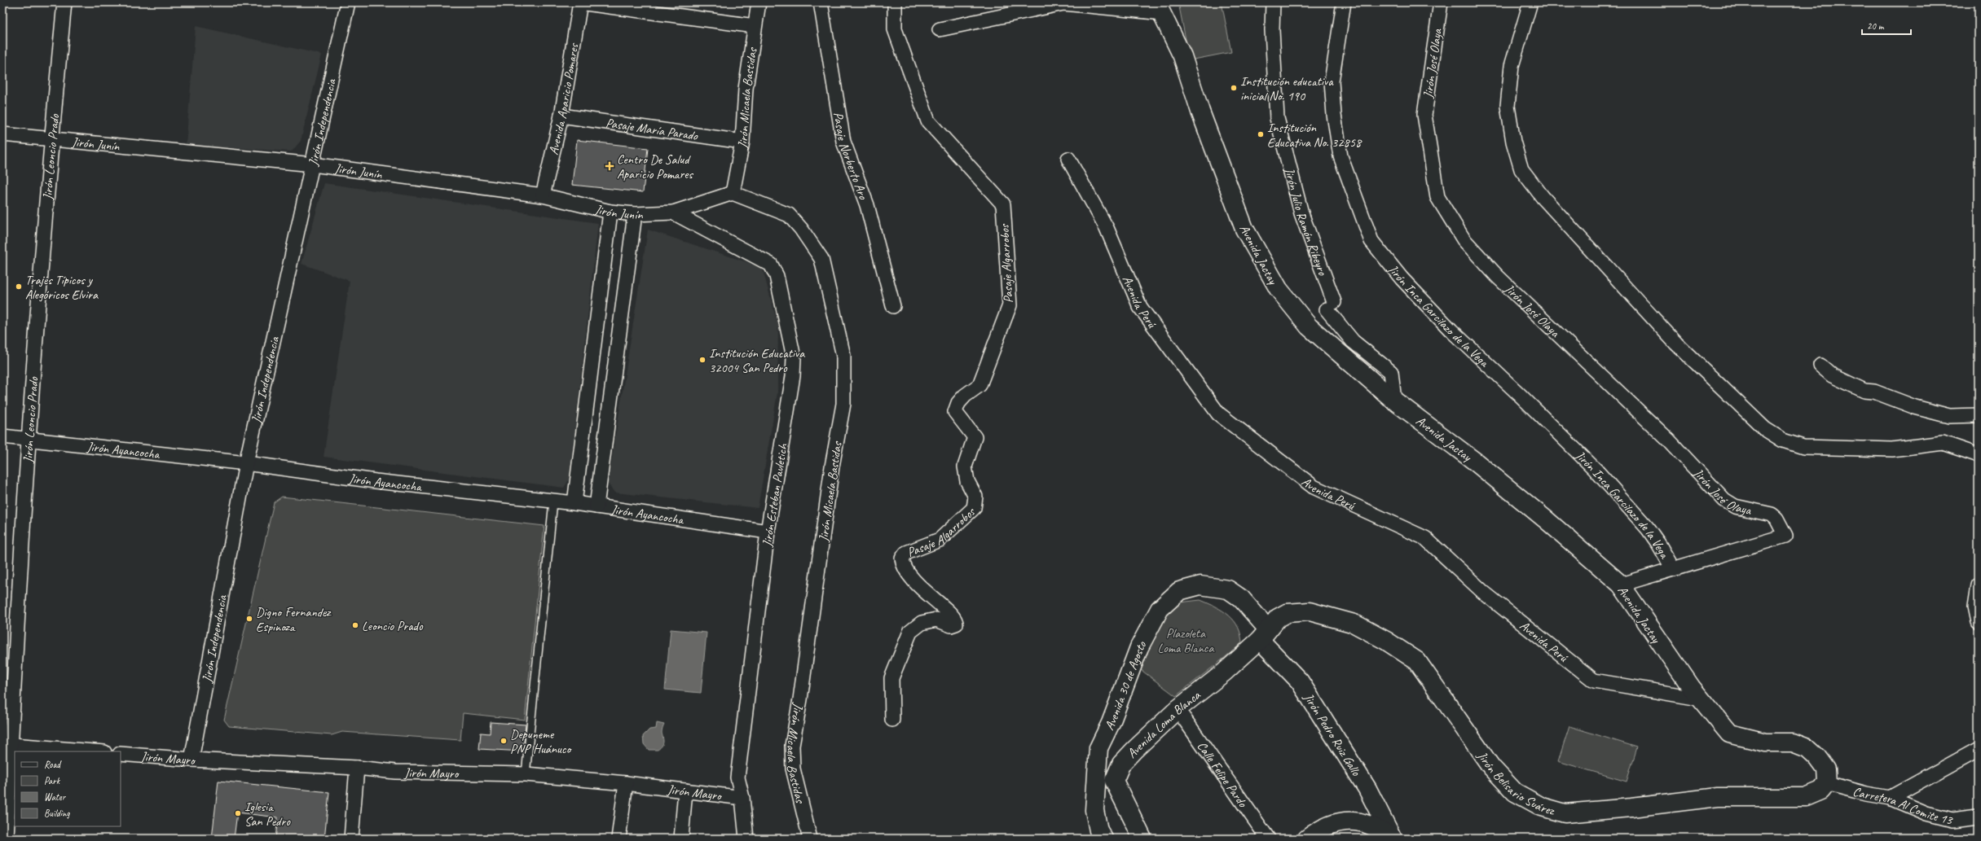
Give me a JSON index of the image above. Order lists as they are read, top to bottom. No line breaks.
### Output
{"streets":{"street":["Jirón José Olaya","Jirón Micaela Bastidas","Avenida Aparicio Pomares","Jirón Independencia","Pasaje María Parado","Jirón Junín","Pasaje Norberto Aro","Jirón Leoncio Prado","Jirón Julio Ramón Ribeyro","Avenida Jactay","Pasaje Algarrobos","Avenida Perú","Jirón Inca Garcilazo de la Vega","Jirón Ayancocha","Jirón Esteban Pavletich","Avenida 30 de Agosto","Avenida Loma Blanca","Jirón Pedro Ruiz Gallo","Jirón Mayro","Calle Felipe Pardo","Jirón Belisario Suárez","Carretera Al Comite 13"]},"crossings":[["Jirón José Olaya","Jirón Inca Garcilazo de la Vega"],["Jirón Micaela Bastidas","Pasaje María Parado"],["Avenida Aparicio Pomares","Pasaje María Parado"],["Avenida Aparicio Pomares","Jirón Junín"],["Jirón Independencia","Jirón Junín"],["Jirón Independencia","Jirón Ayancocha"],["Jirón Independencia","Jirón Mayro"],["Jirón Junín","Jirón Leoncio Prado"],["Jirón Junín","Jirón Esteban Pavletich"],["Jirón Leoncio Prado","Jirón Ayancocha"],["Jirón Julio Ramón Ribeyro","Avenida Jactay"],["Avenida Jactay","Avenida Perú"],["Avenida Jactay","Jirón Belisario Suárez"],["Avenida Jactay","Carretera Al Comite 13"],["Jirón Ayancocha","Jirón Esteban Pavletich"],["Jirón Esteban Pavletich","Jirón Mayro"],["Avenida 30 de Agosto","Avenida Loma Blanca"],["Avenida 30 de Agosto","Jirón Pedro Ruiz Gallo"],["Avenida 30 de Agosto","Jirón Belisario Suárez"],["Avenida Loma Blanca","Jirón Pedro Ruiz Gallo"],["Avenida Loma Blanca","Calle Felipe Pardo"],["Avenida Loma Blanca","Jirón Belisario Suárez"],["Jirón Pedro Ruiz Gallo","Jirón Belisario Suárez"],["Jirón Belisario Suárez","Carretera Al Comite 13"]],"parks":["Plazoleta Loma Blanca"],"places":{"other":["Institución educativa inicial No. 190","Institución Educativa No. 32858","Trajes Típicos y Alegóricos Elvira","Institución Educativa 32004 San Pedro","Digno Fernandez Espinoza","Leoncio Prado","Depuneme PNP Huánuco","Iglesia San Pedro"],"health":["Centro De Salud Aparicio Pomares"]},"legend":["Road","Park","Water","Building"],"scale_bar":"20 m"}
